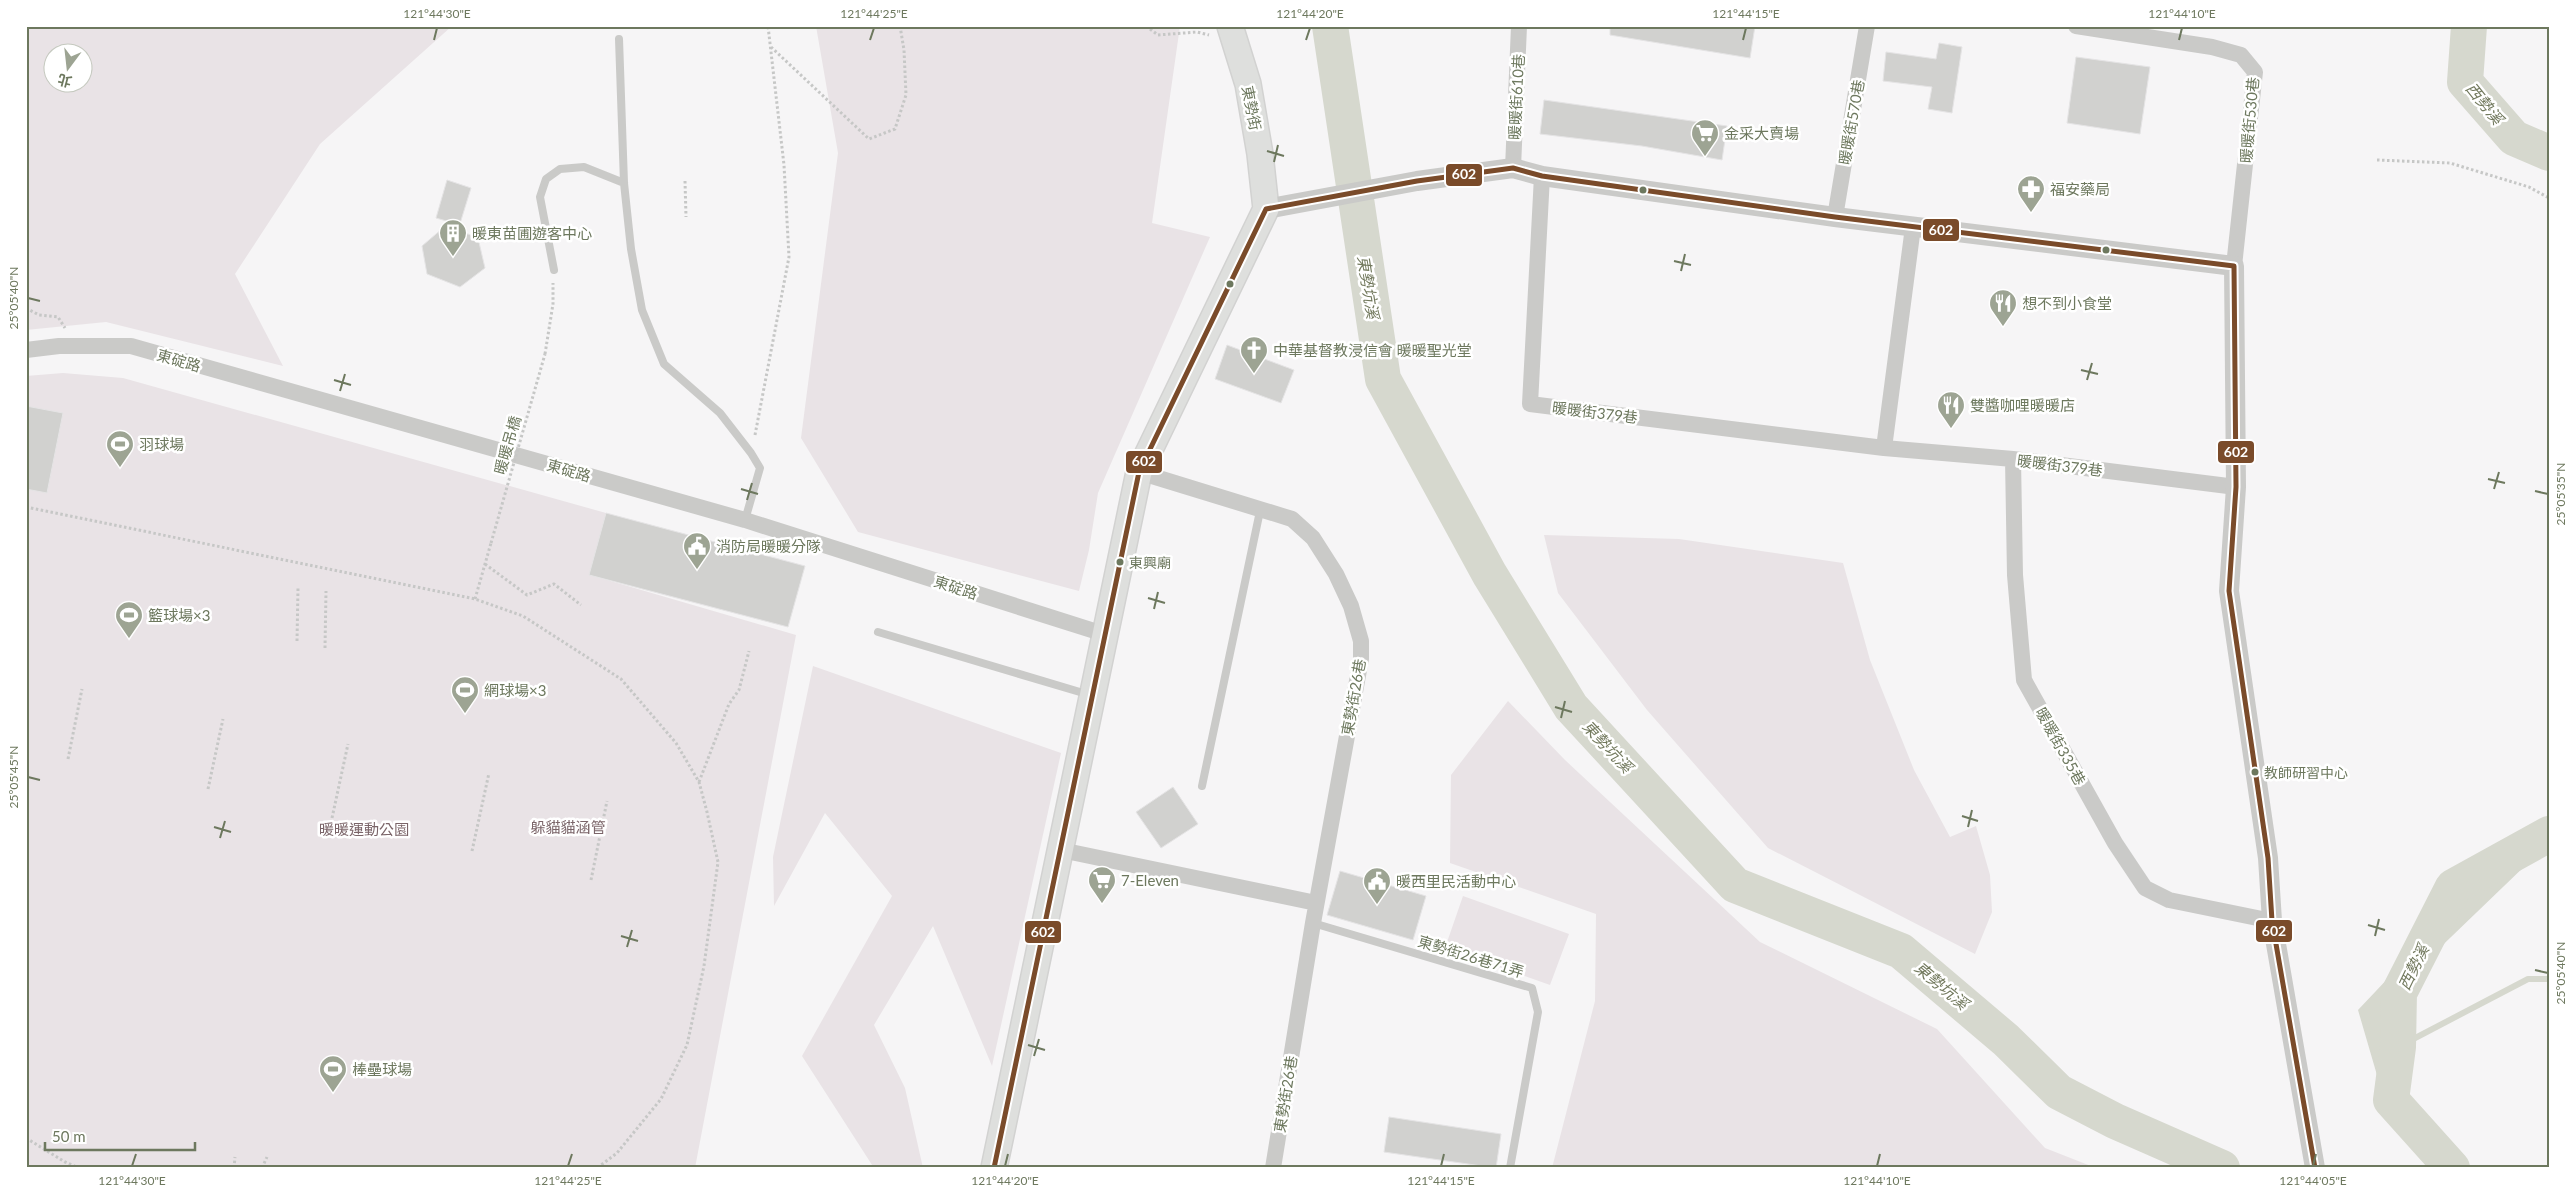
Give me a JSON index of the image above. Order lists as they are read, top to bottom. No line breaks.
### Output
{"streets":{"main road":["東勢街"],"street":["暖暖街610巷","暖暖街530巷","暖暖街570巷","東碇路","暖暖街379巷","東勢街26巷","暖暖街335巷"],"lane":["東勢街26巷71弄"],"path":["暖暖吊橋"]},"crossings":[["暖暖街379巷","暖暖街335巷"],["東勢街26巷","東勢街26巷71弄"]],"water":["西勢溪","東勢坑溪"],"parks":["躲貓貓涵管","暖暖運動公園"],"places":{"supermarket":["金采大賣場","7-Eleven"],"pharmacy":["福安藥局"],"building":["暖東苗圃遊客中心"],"restaurant":["想不到小食堂","雙醬咖哩暖暖店"],"church":["中華基督教浸信會 暖暖聖光堂"],"sports":["羽球場","籃球場×3","網球場×3","棒壘球場"],"other":["東興廟","教師研習中心"],"public building":["消防局暖暖分隊","暖西里民活動中心"]},"lines":["transit line 602"],"scale_bar":"50 m","north":"bottom","coordinates":["121°44'30\"E","121°44'25\"E","121°44'20\"E","121°44'15\"E","121°44'10\"E","25°05'40\"N","25°05'35\"N","25°05'45\"N","121°44'05\"E"]}
